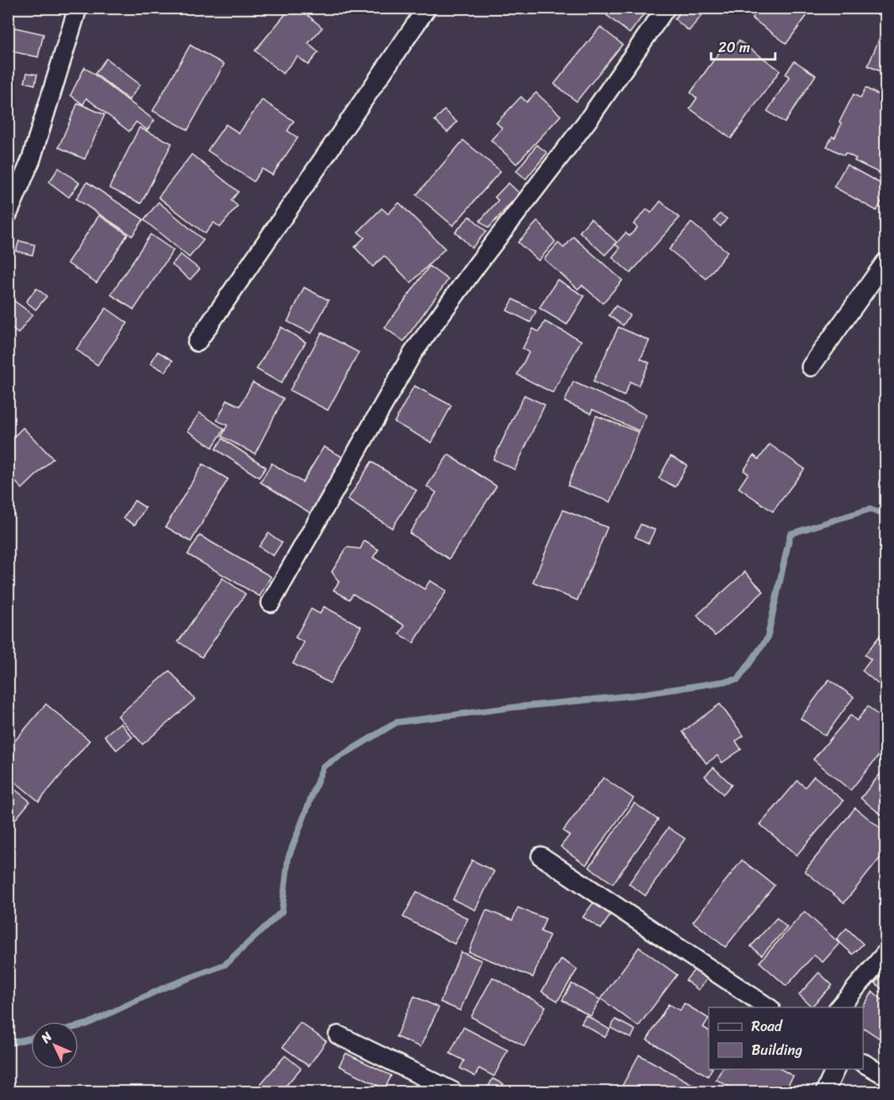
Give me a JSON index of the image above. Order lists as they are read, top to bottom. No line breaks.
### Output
{"legend":["Road","Building"],"scale_bar":"20 m","north":"top left"}
